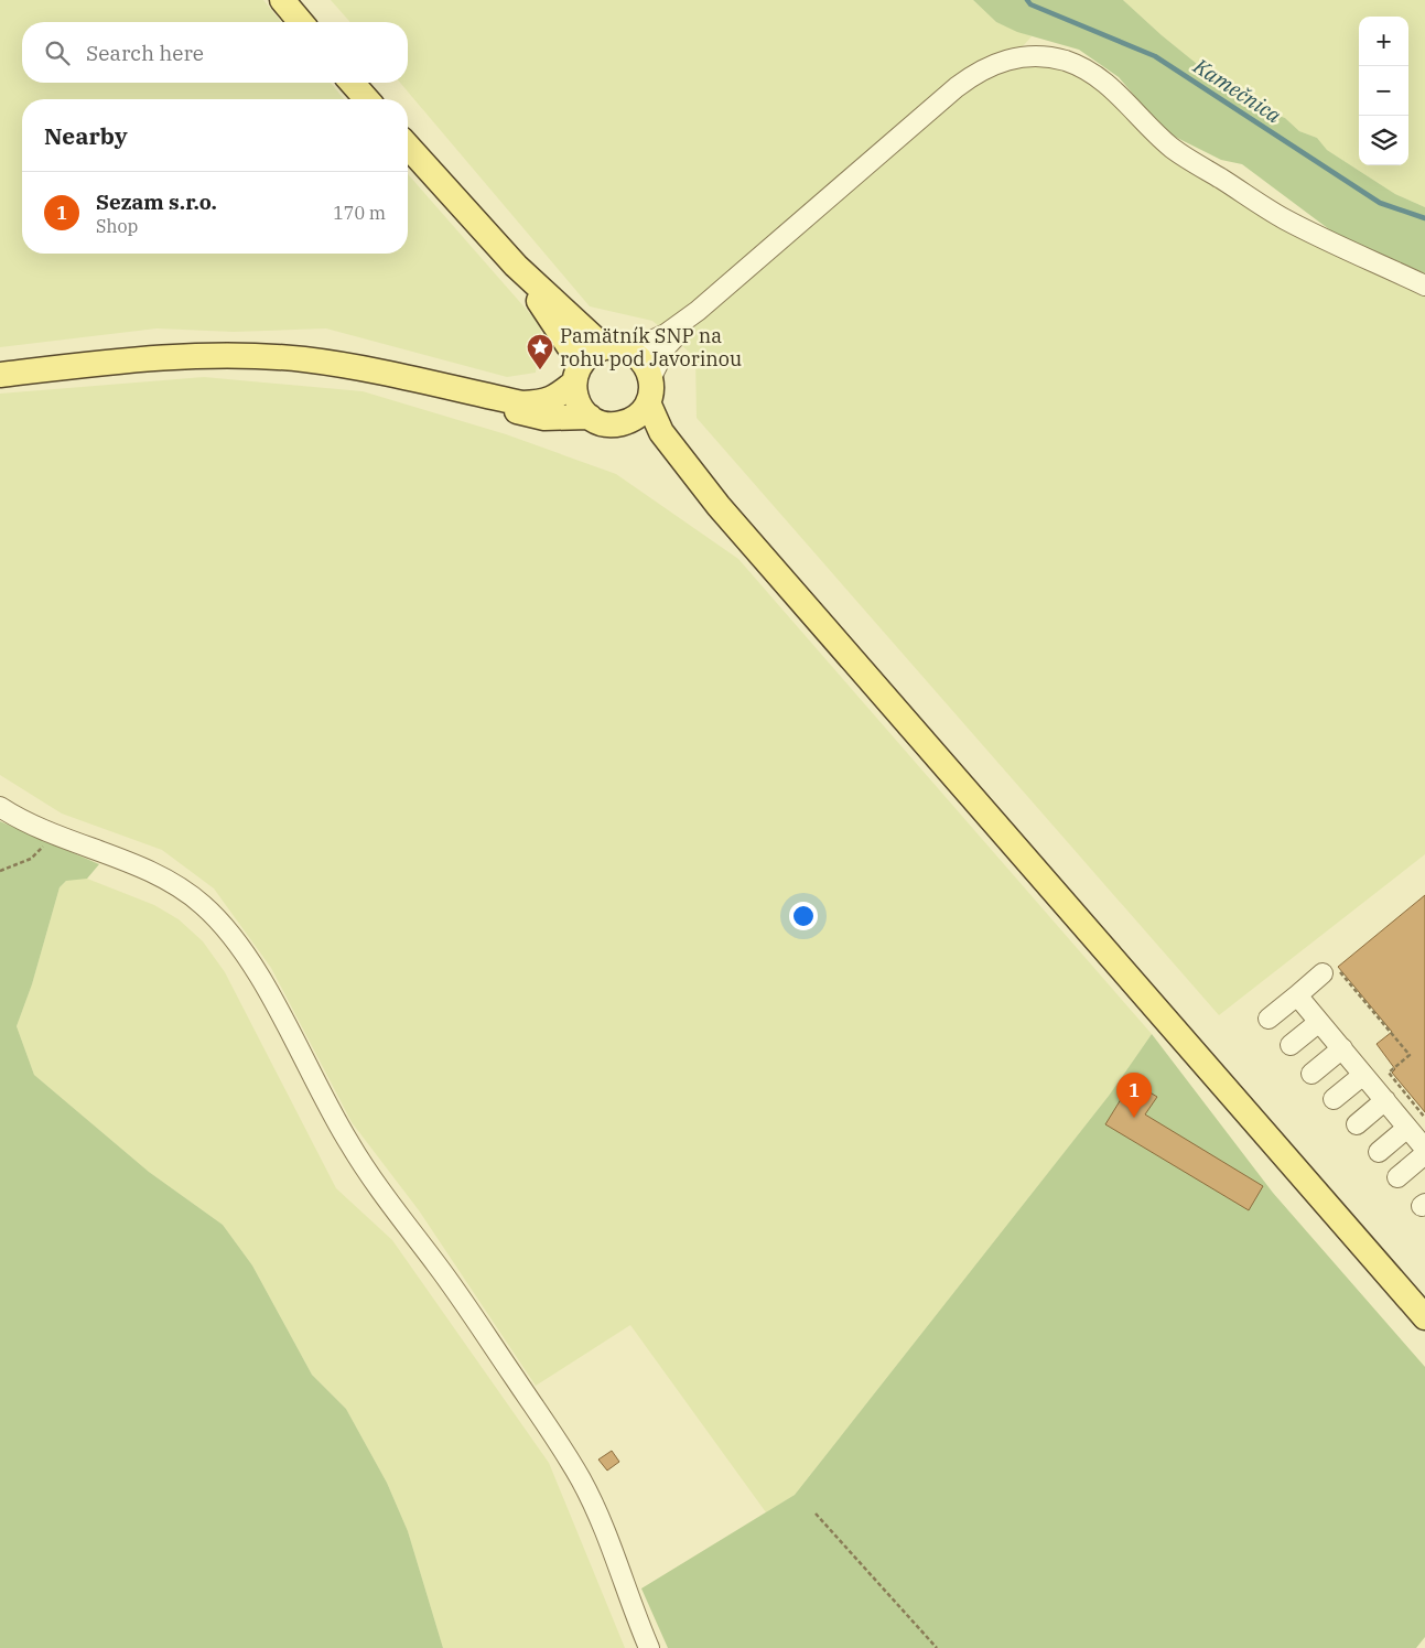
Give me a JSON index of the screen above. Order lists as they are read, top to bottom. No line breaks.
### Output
{"water":["Kamečnica"],"places":{"place":["Pamätník SNP na rohu pod Javorinou"]},"page":{"map_buttons":["+","−"],"search":"Search here","heading":"Nearby","list":[{"mark":"1","name":"Sezam s.r.o.","note":"Shop","value":"170 m"}],"pins":"1"}}
